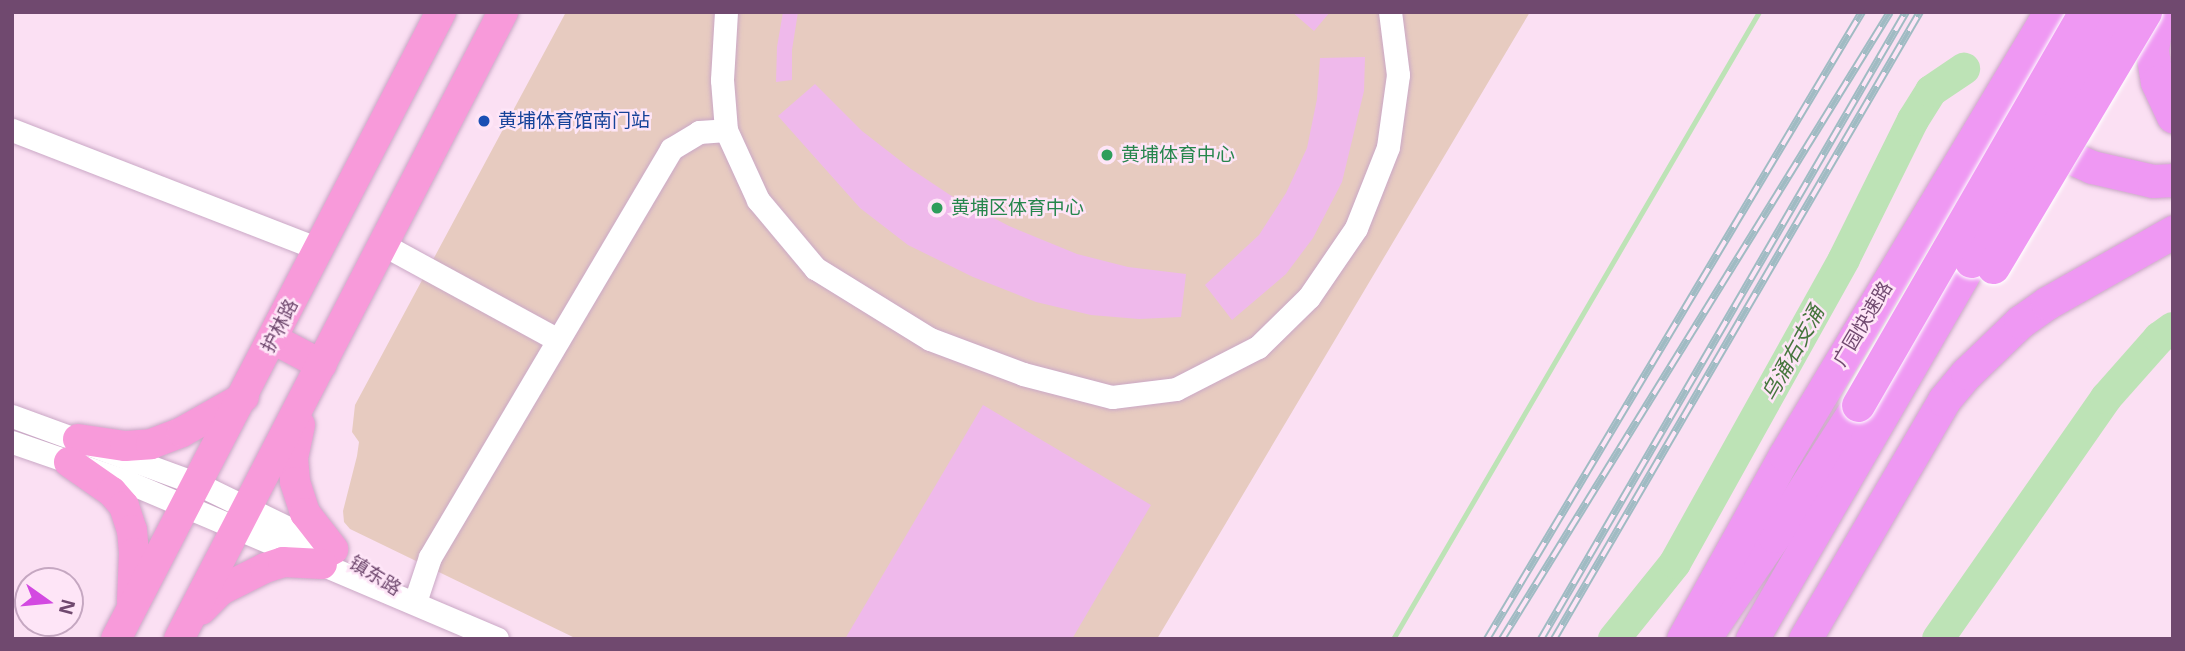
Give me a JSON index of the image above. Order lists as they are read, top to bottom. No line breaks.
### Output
{"streets":{"highway":["广园快速路"],"main road":["护林路"],"street":["镇东路"]},"crossings":[["护林路","镇东路"]],"water":["乌涌右支涌"],"places":["黄埔体育馆南门站","黄埔体育中心","黄埔区体育中心"],"north":"right"}
